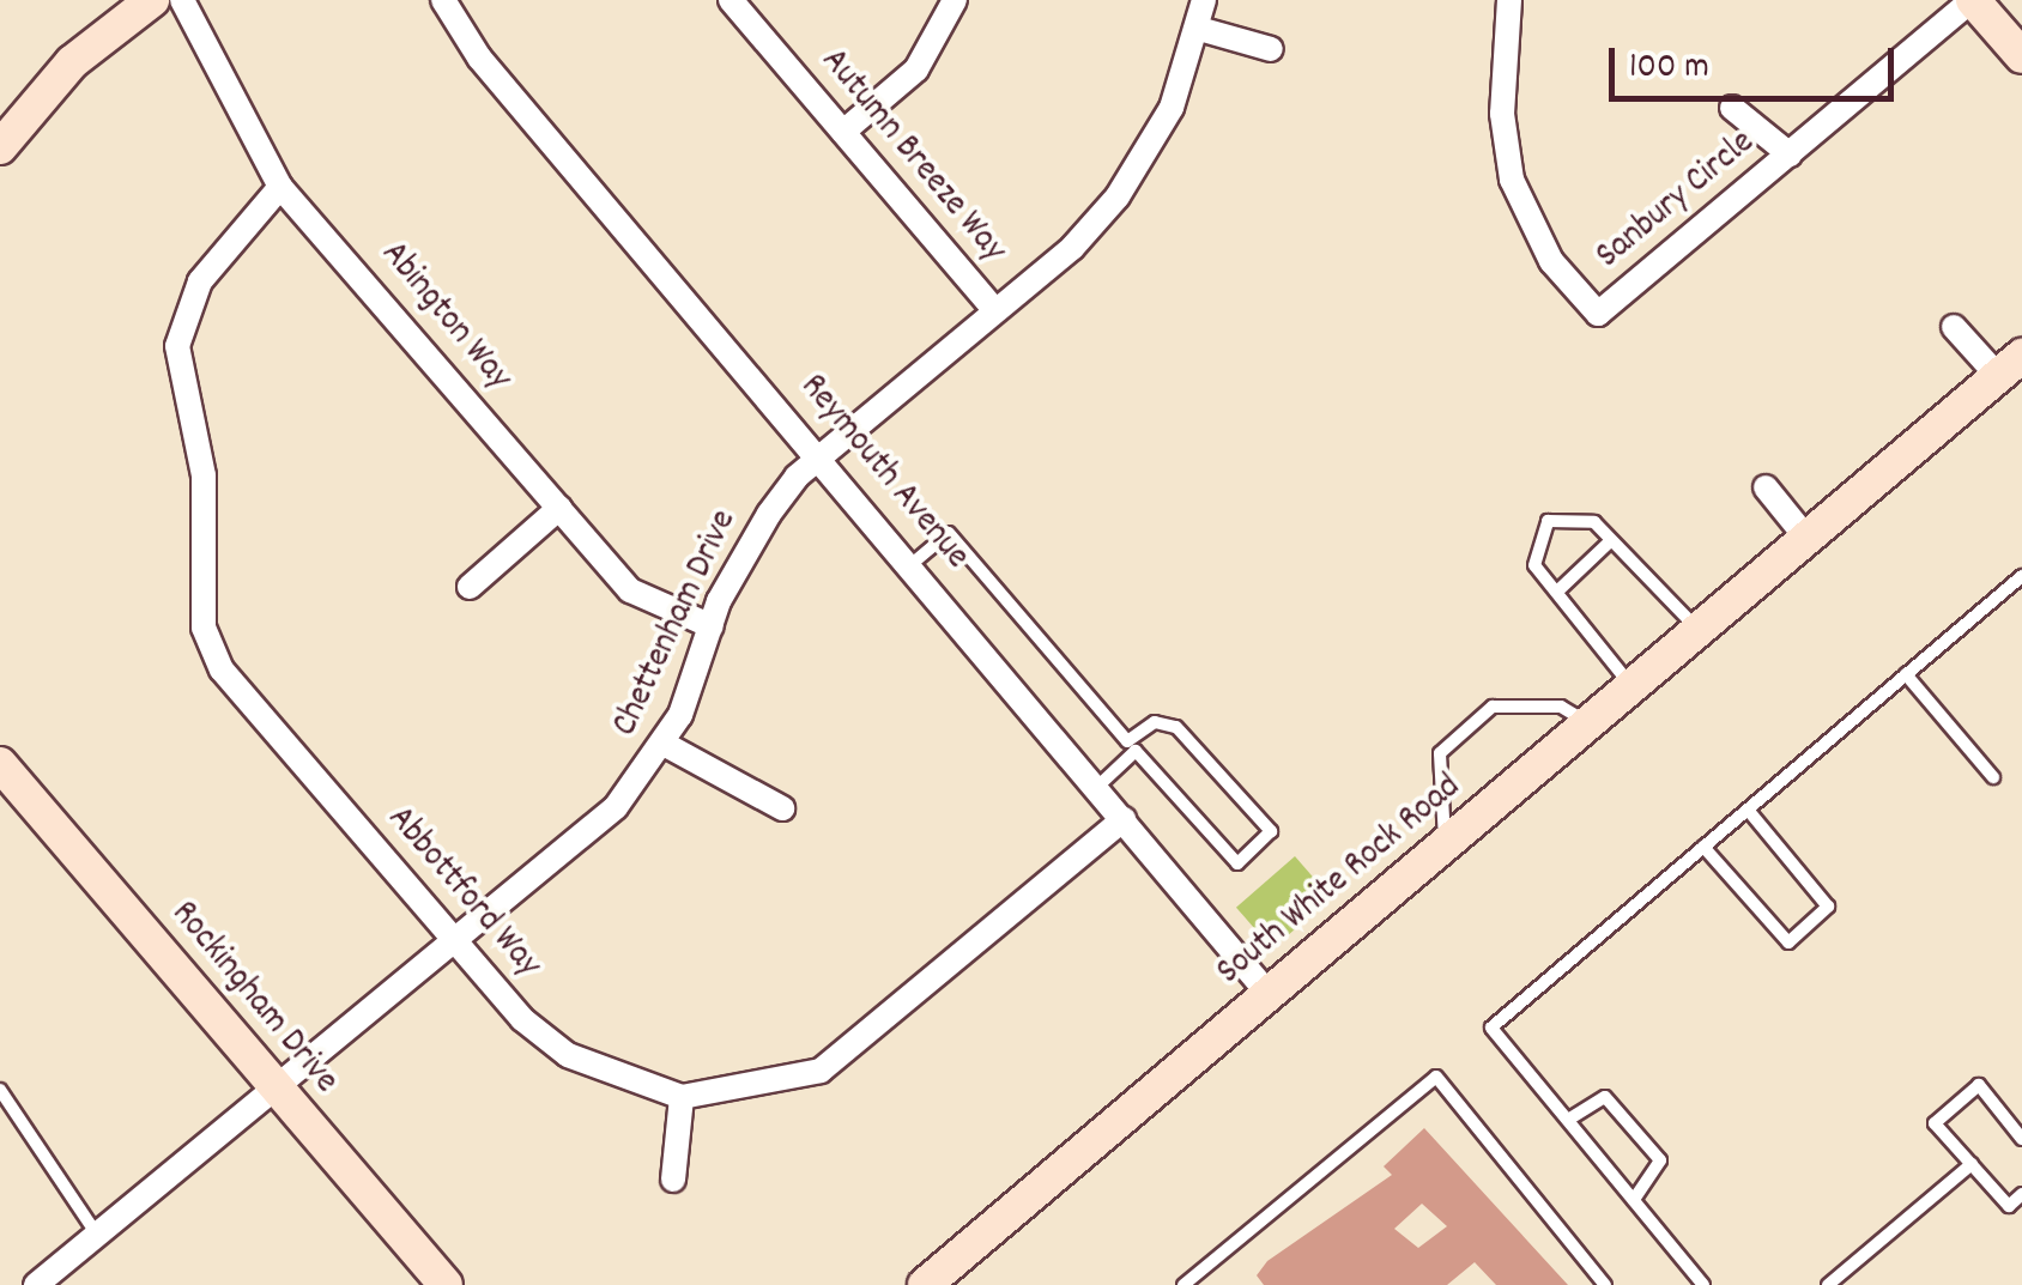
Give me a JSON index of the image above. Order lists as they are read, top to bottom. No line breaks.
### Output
{"streets":{"street":["Autumn Breeze Way","Sanbury Circle","Abington Way","Reymouth Avenue","Chettenham Drive","South White Rock Road","Abbottford Way","Rockingham Drive"]},"crossings":[["Autumn Breeze Way","Chettenham Drive"],["Abington Way","Chettenham Drive"],["Abington Way","Abbottford Way"],["Reymouth Avenue","Chettenham Drive"],["Reymouth Avenue","South White Rock Road"],["Chettenham Drive","Abbottford Way"],["Chettenham Drive","Rockingham Drive"]],"scale_bar":"100 m"}
